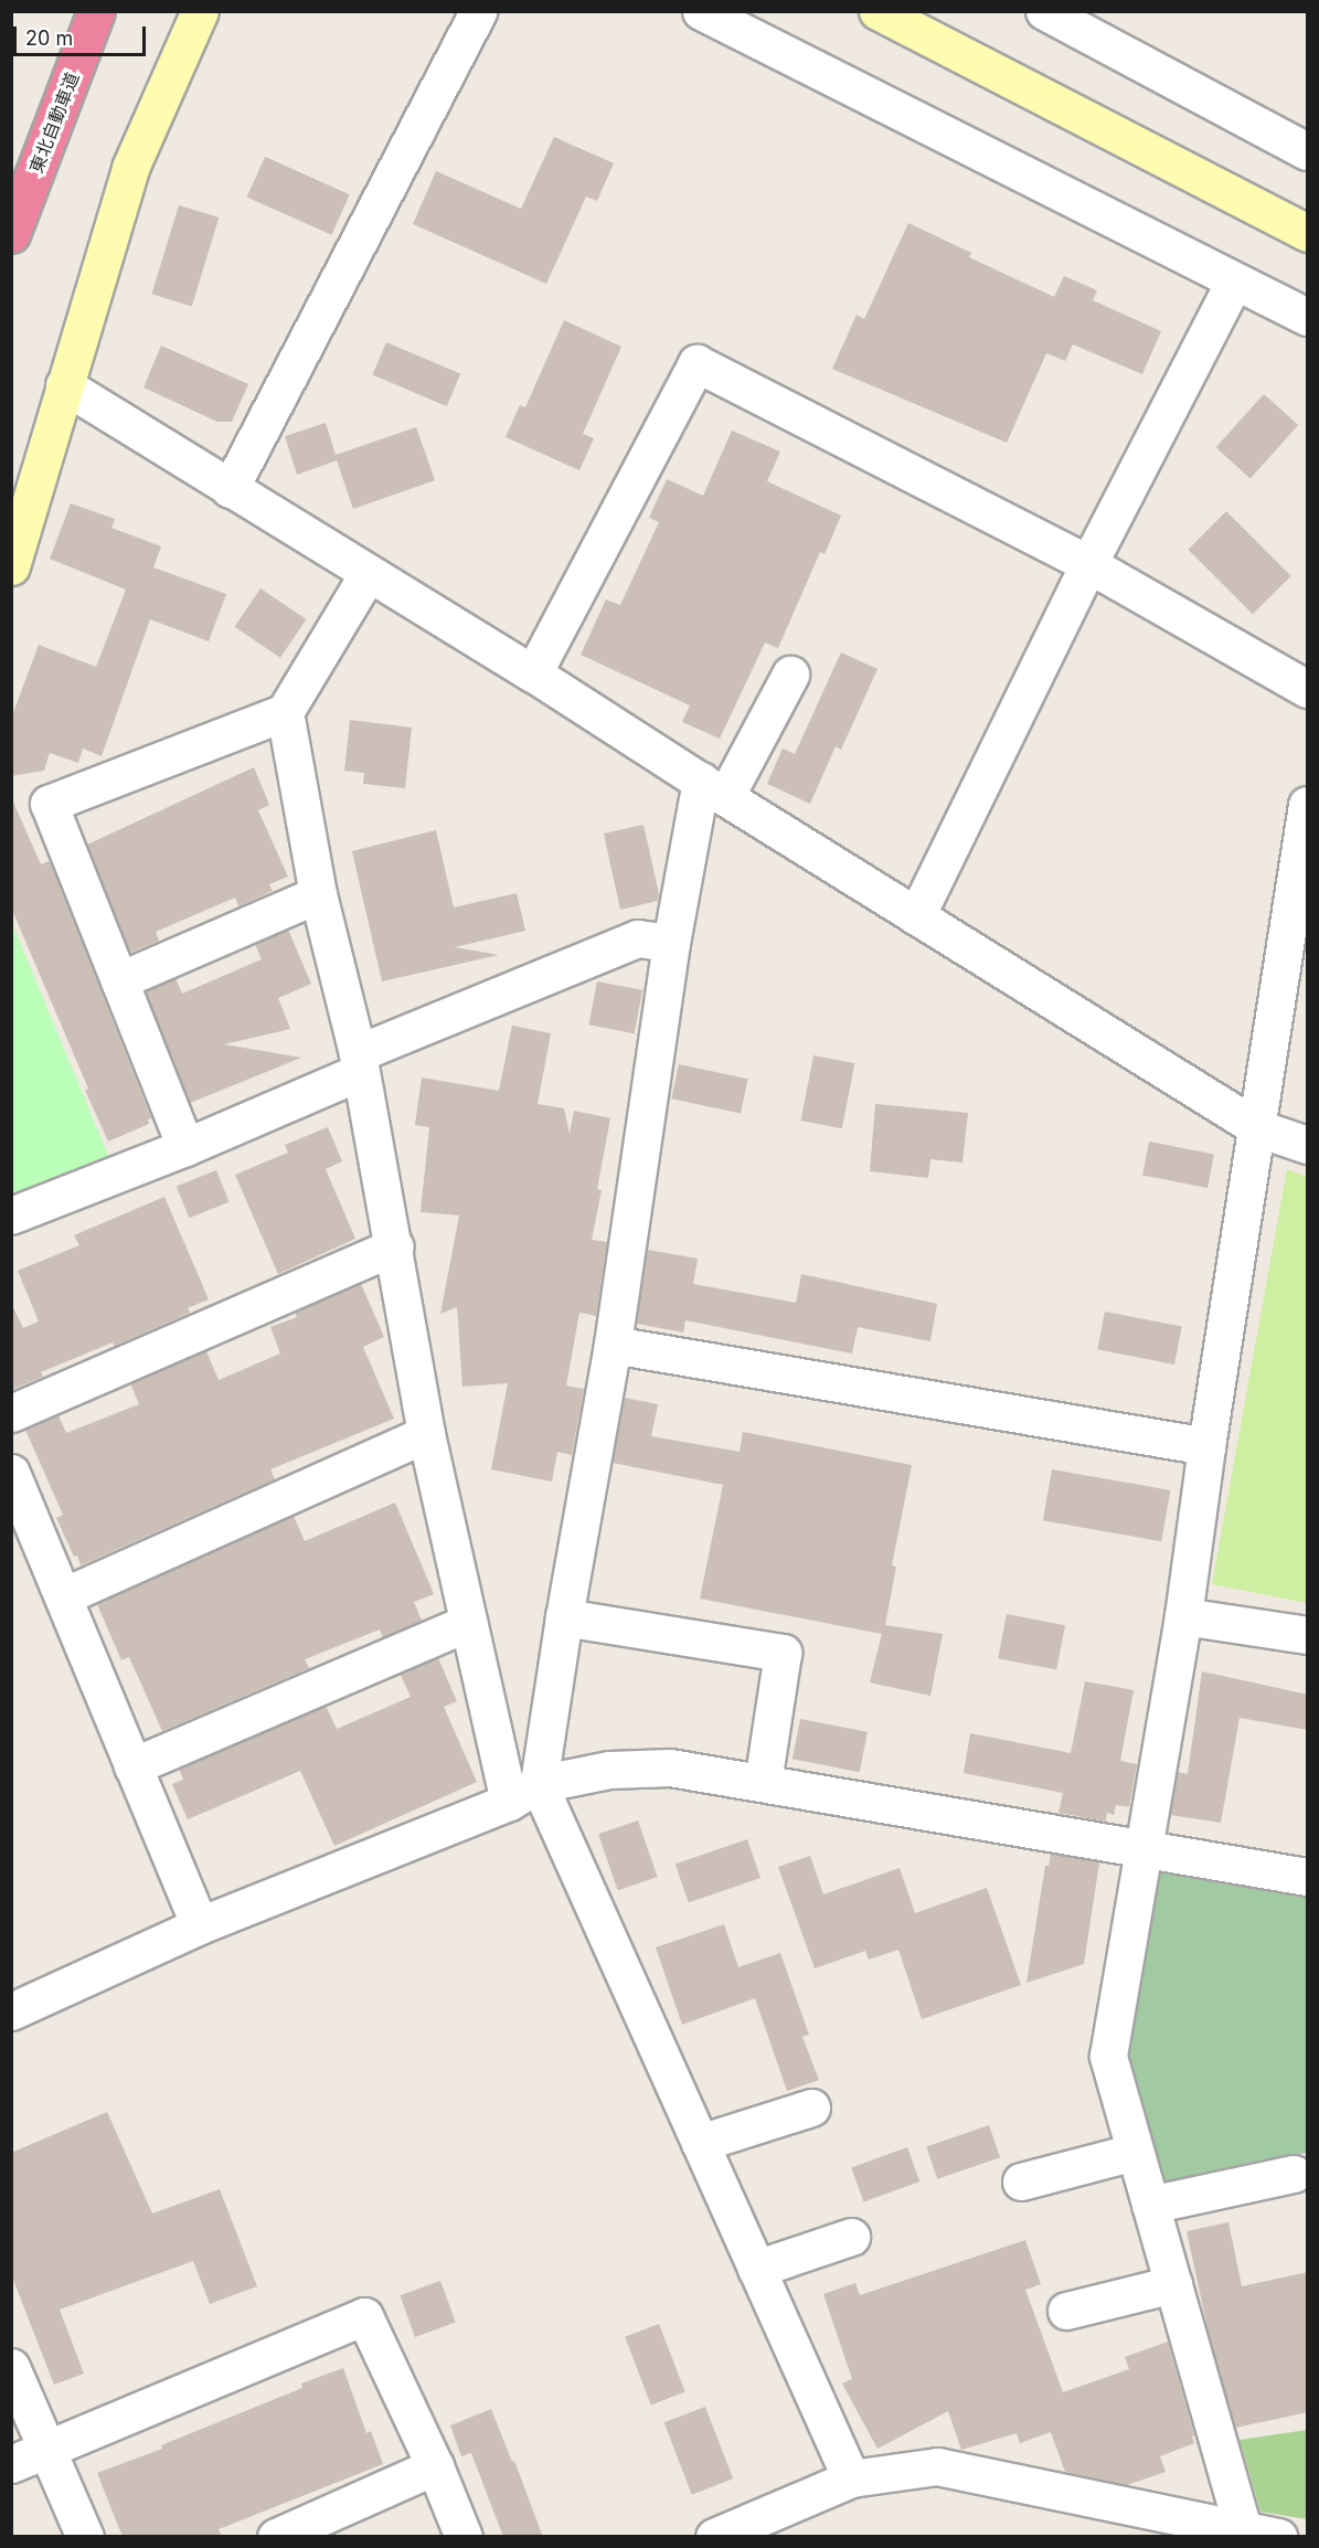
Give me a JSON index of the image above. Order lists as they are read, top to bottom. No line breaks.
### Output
{"streets":{"highway":["東北自動車道"]},"scale_bar":"20 m"}
